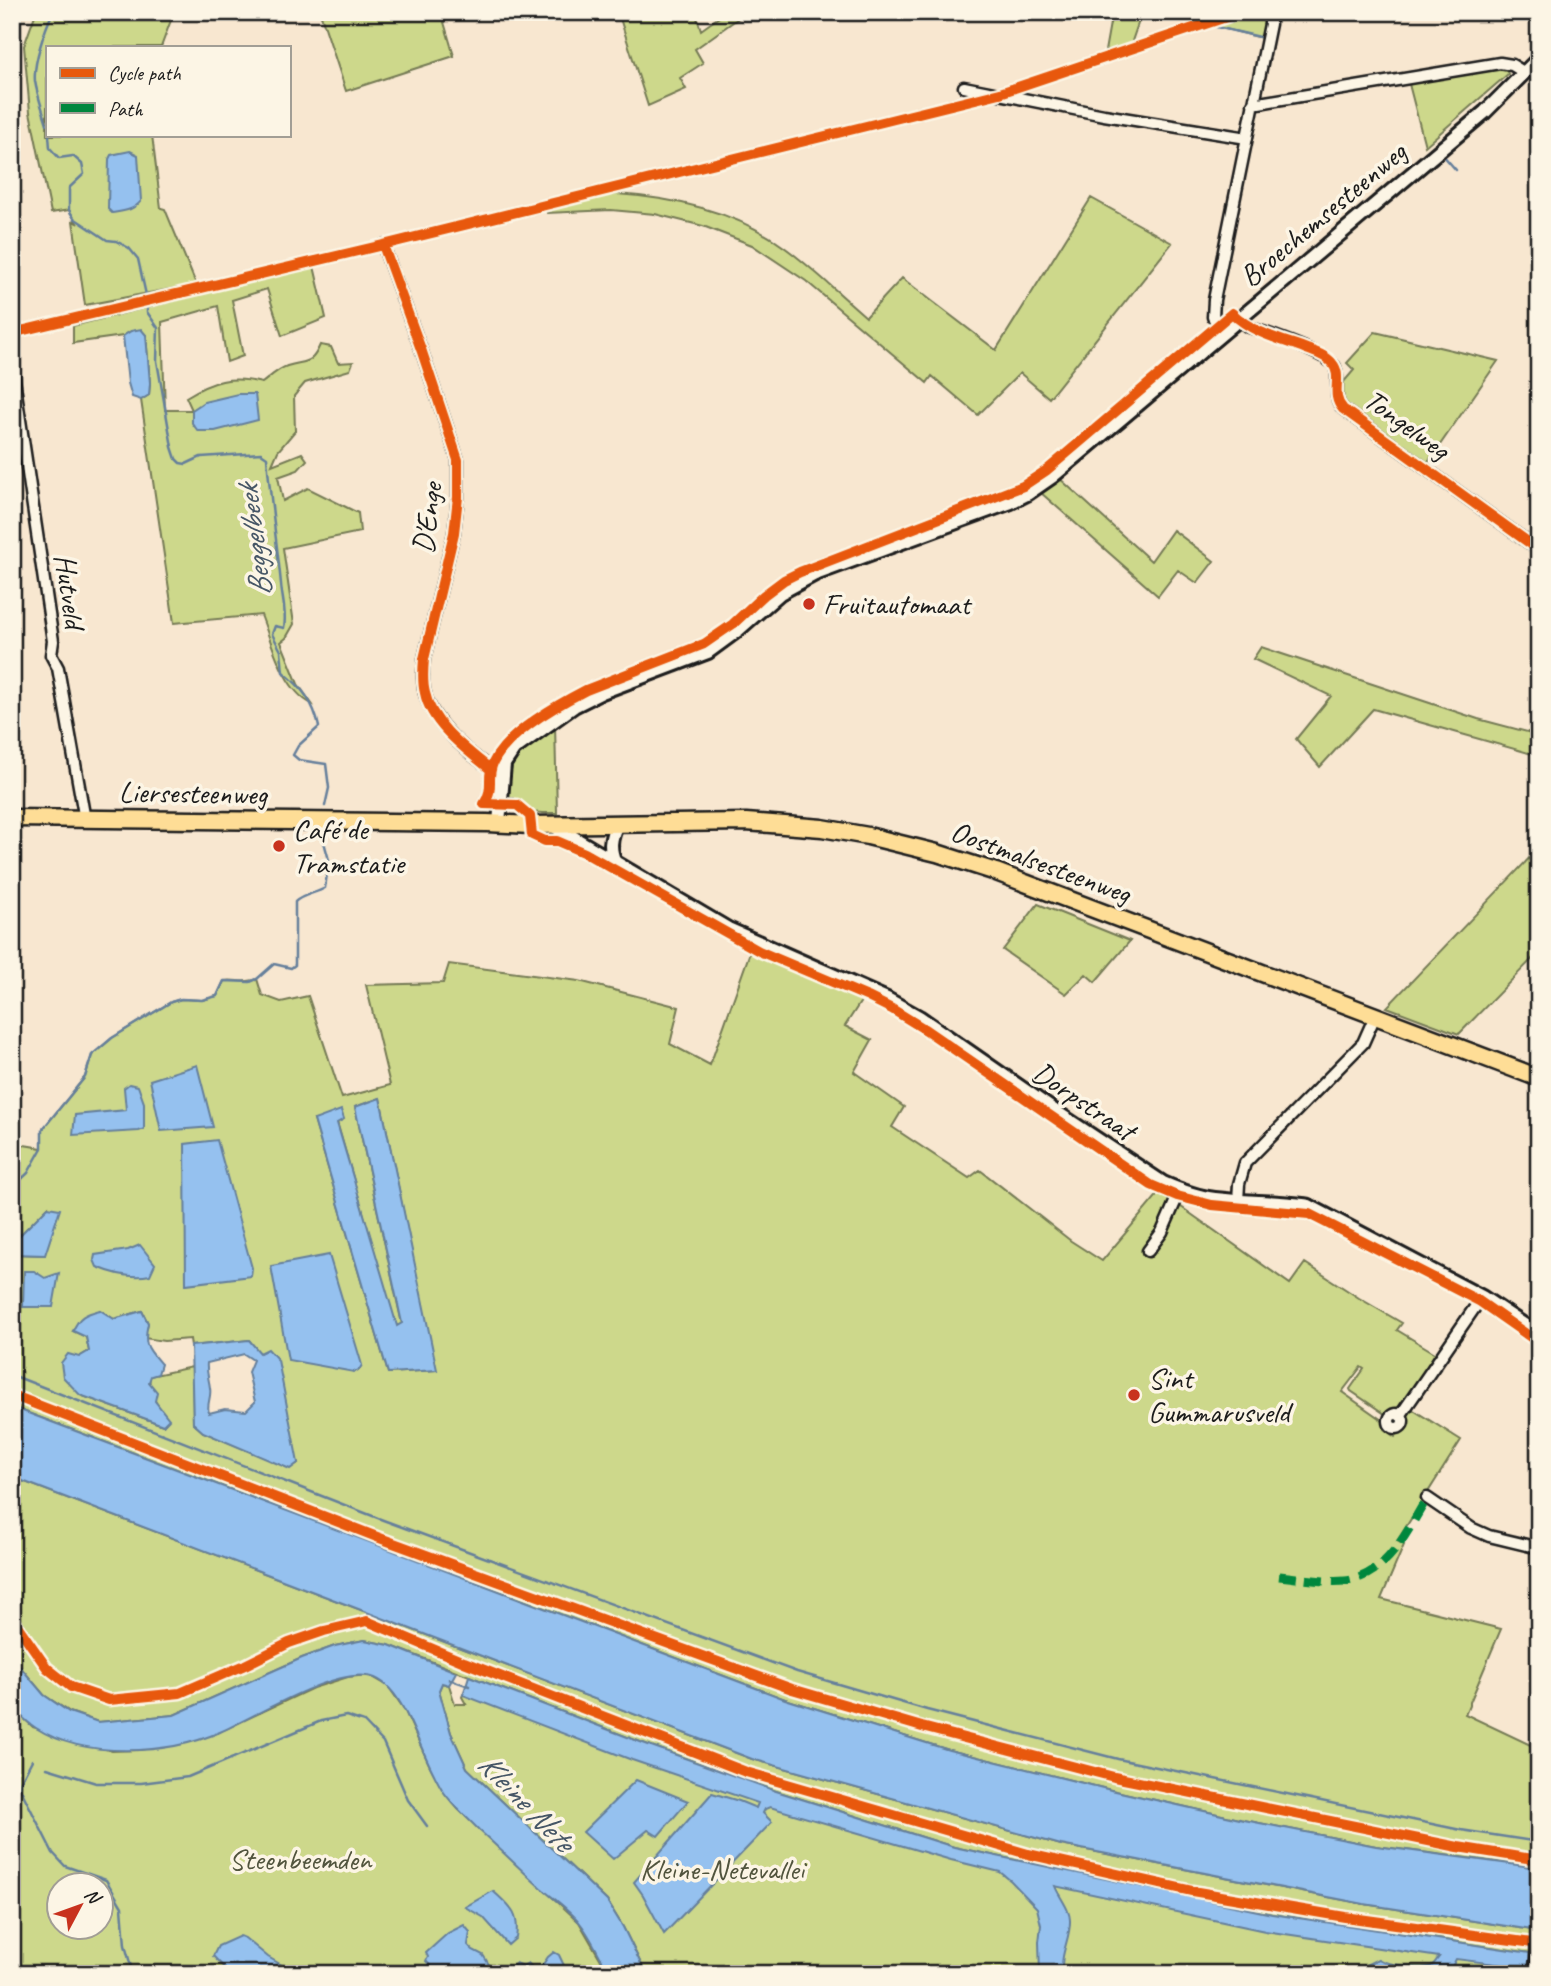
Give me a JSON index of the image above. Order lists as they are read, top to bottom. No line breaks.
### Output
{"streets":{"main road":["Liersesteenweg","Oostmalsesteenweg"],"street":["Broechemsesteenweg","Tongelweg","D'Enge","Hutveld","Dorpstraat"]},"crossings":[["Broechemsesteenweg","Tongelweg"],["Broechemsesteenweg","D'Enge"],["Broechemsesteenweg","Liersesteenweg"],["Broechemsesteenweg","Oostmalsesteenweg"],["Hutveld","Liersesteenweg"],["Liersesteenweg","Oostmalsesteenweg"],["Oostmalsesteenweg","Dorpstraat"]],"water":["Beggelbeek","Kleine Nete"],"parks":["Steenbeemden","Kleine-Netevallei"],"places":["Fruitautomaat","Café de Tramstatie","Sint Gummarusveld"],"legend":["Cycle path","Path"],"north":"top right"}
